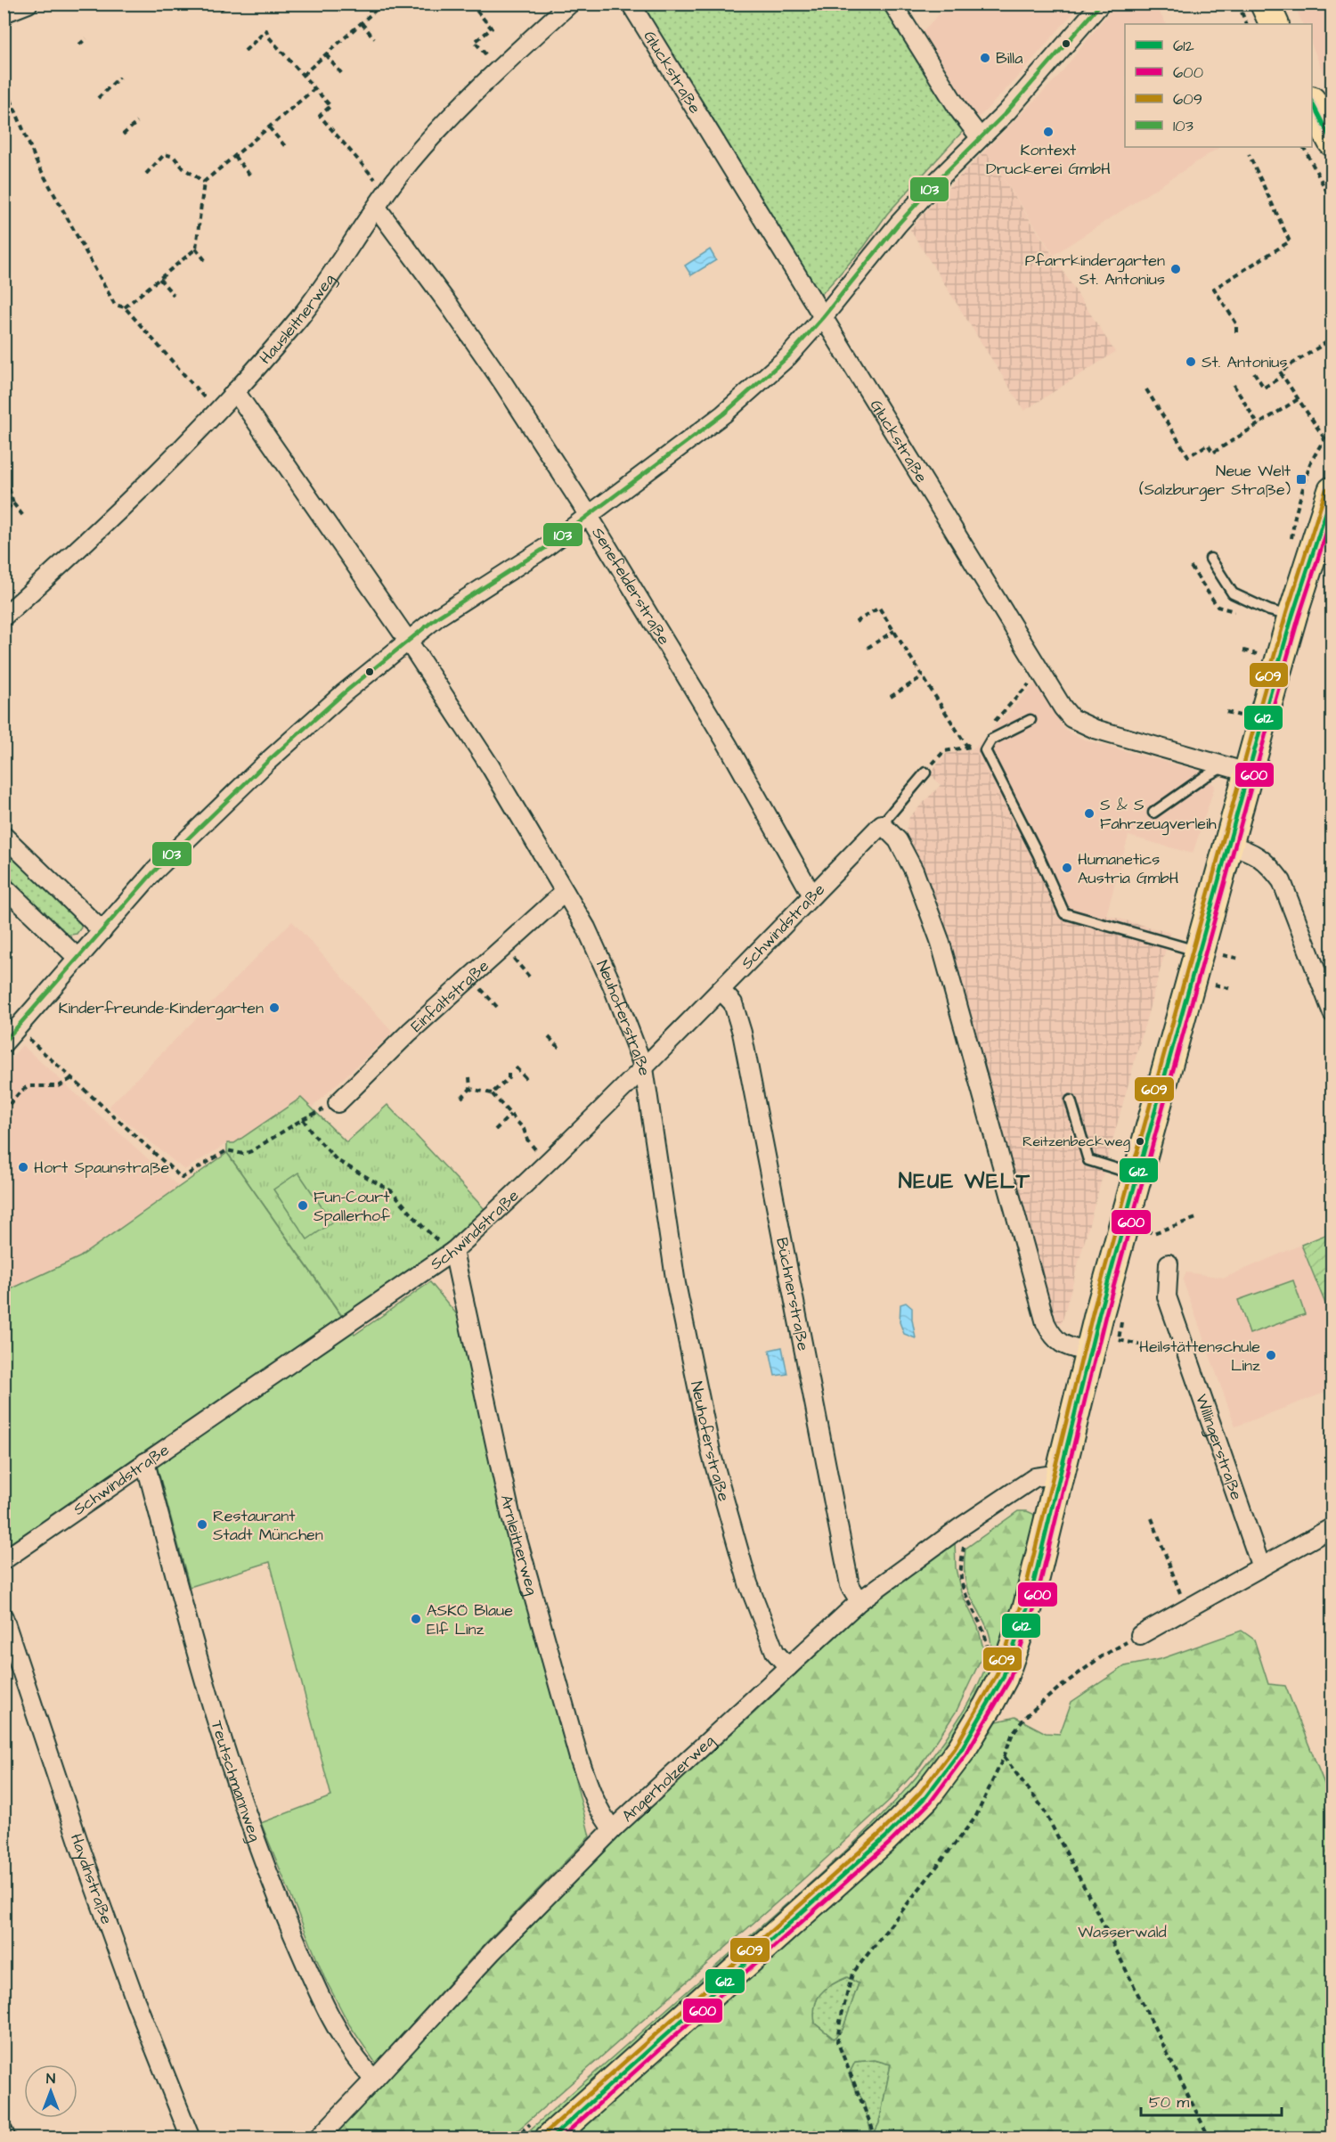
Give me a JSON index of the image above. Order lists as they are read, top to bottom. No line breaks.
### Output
{"streets":{"street":["Gluckstraße","Hausleitnerweg","Senefelderstraße","Schwindstraße","Einfaltstraße","Neuhoferstraße","Büchnerstraße","Willingerstraße","Arnleitnerweg","Angerholzerweg","Teutschmannweg","Haydnstraße"]},"crossings":[["Hausleitnerweg","Senefelderstraße"],["Hausleitnerweg","Neuhoferstraße"],["Senefelderstraße","Schwindstraße"],["Schwindstraße","Neuhoferstraße"],["Schwindstraße","Büchnerstraße"],["Schwindstraße","Arnleitnerweg"],["Schwindstraße","Teutschmannweg"],["Einfaltstraße","Neuhoferstraße"],["Neuhoferstraße","Angerholzerweg"],["Büchnerstraße","Angerholzerweg"],["Arnleitnerweg","Angerholzerweg"],["Angerholzerweg","Teutschmannweg"]],"districts":["NEUE WELT"],"parks":["Wasserwald"],"places":{"other":["Billa","Kontext Druckerei GmbH","Pfarrkindergarten St. Antonius","St. Antonius","S & S Fahrzeugverleih","Humanetics Austria GmbH","Kinderfreunde-Kindergarten","Reitzenbeckweg","Hort Spaunstraße","Fun-Court Spallerhof","Heilstättenschule Linz","Restaurant Stadt München","ASKÖ Blaue Elf Linz"],"transit":["Neue Welt (Salzburger Straße)"]},"lines":["transit line 103","transit line 612","transit line 609","transit line 600"],"legend":["612","600","609","103"],"scale_bar":"50 m","north":"top"}
